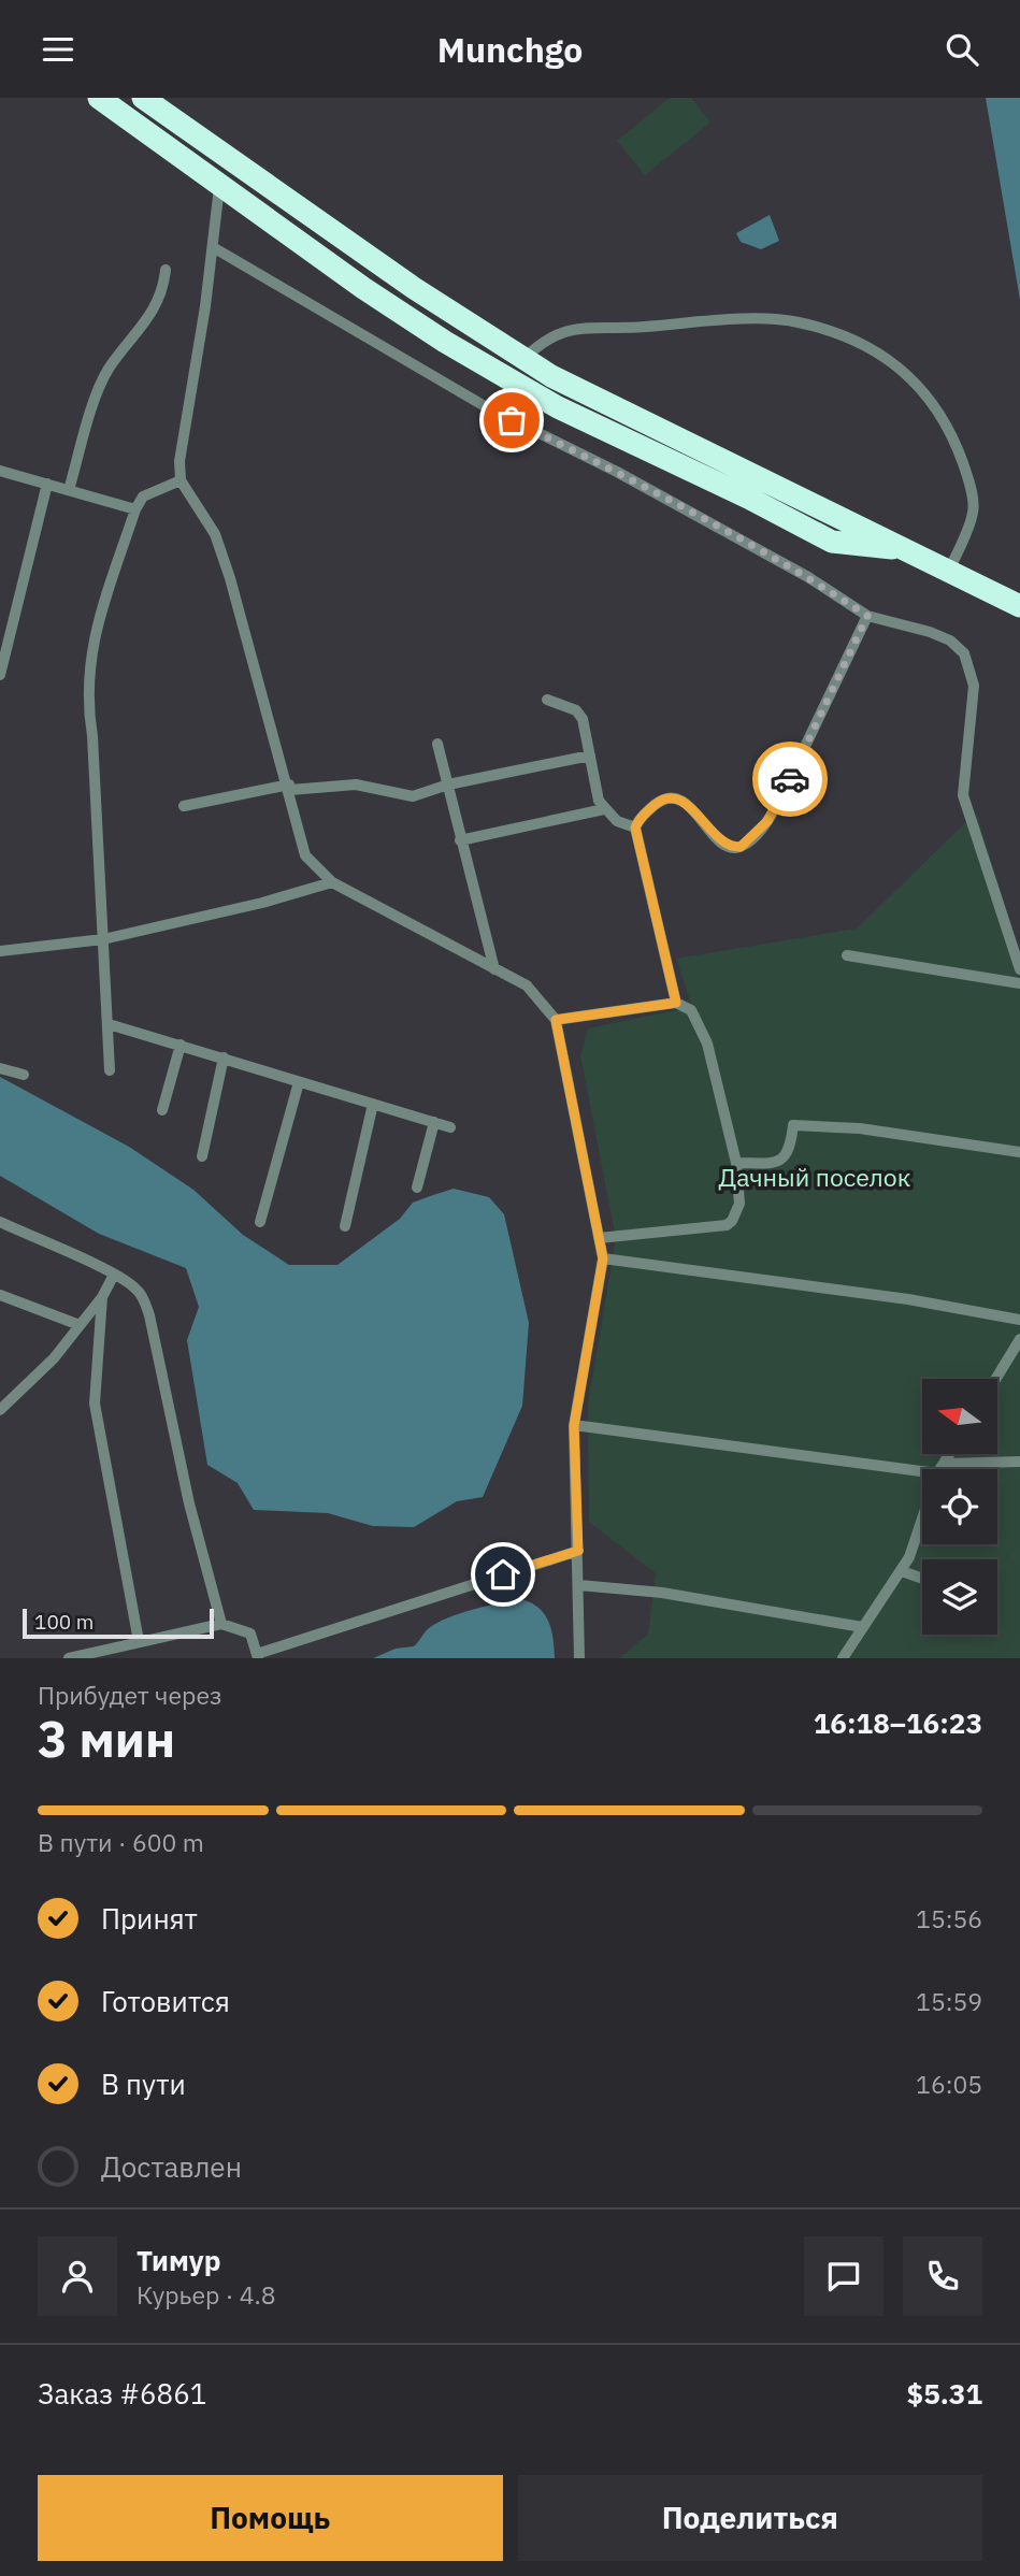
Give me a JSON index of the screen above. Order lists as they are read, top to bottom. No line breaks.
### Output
{"parks":["Дачный поселок"],"scale_bar":"100 m","north":"left","page":{"header":"Munchgo","scale":"100 m","heading":["3 мин","Прибудет через","16:18–16:23"],"panel":["Тимур","Курьер · 4.8","Заказ #6861","$5.31"],"bar":"В пути · 600 m","list":[["Принят","15:56"],["Готовится","15:59"],["В пути","16:05"],"Доставлен"],"buttons":["Помощь","Поделиться"]}}
